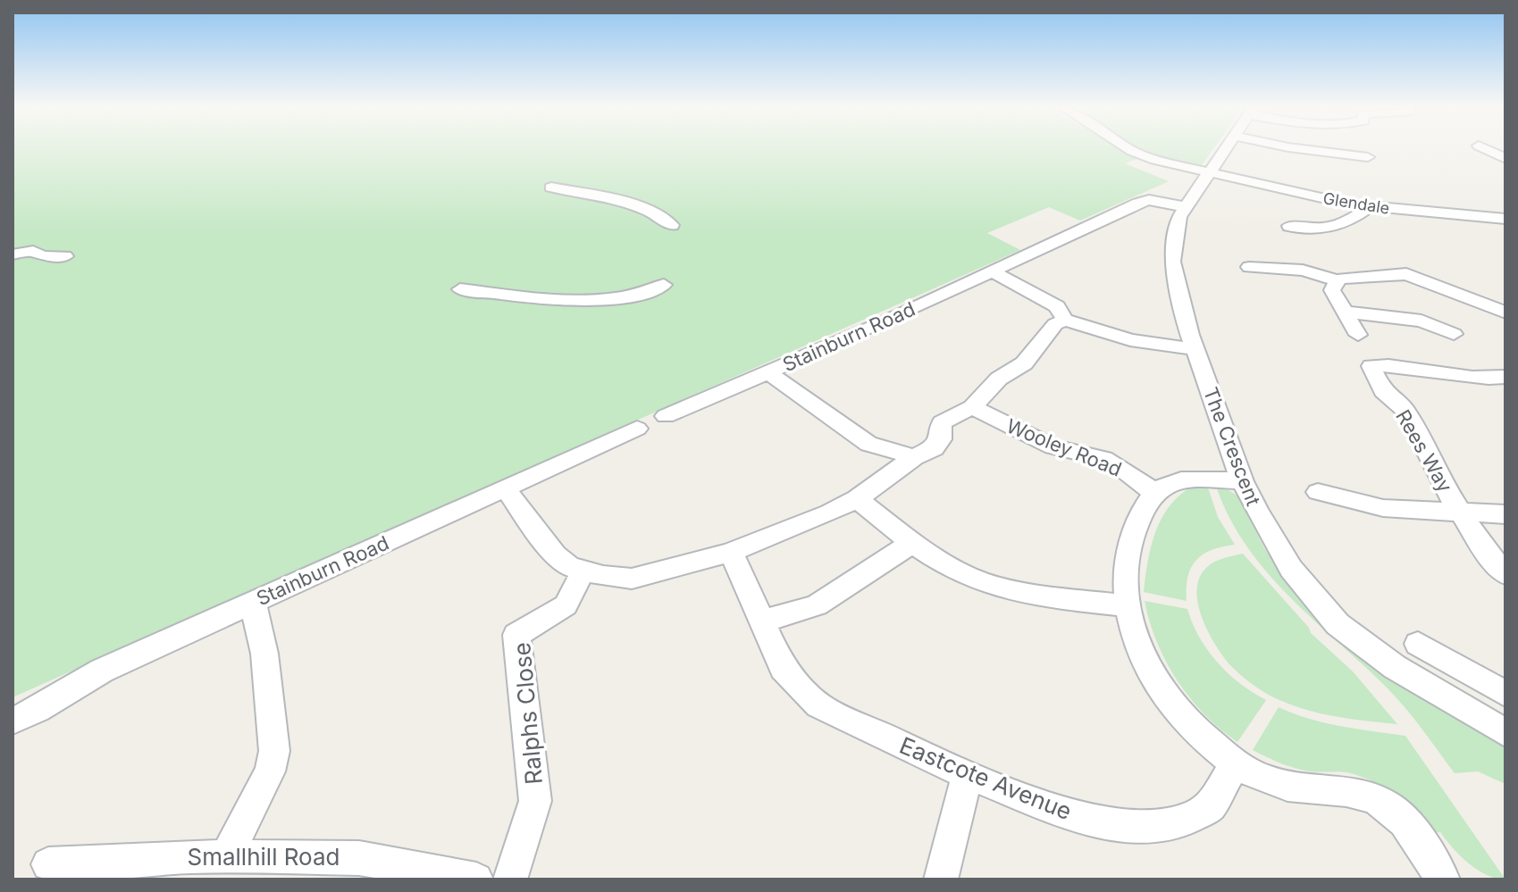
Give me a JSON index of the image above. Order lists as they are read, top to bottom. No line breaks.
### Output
{"streets":{"street":["Glendale","Stainburn Road","The Crescent","Wooley Road","Rees Way","Ralphs Close","Eastcote Avenue","Smallhill Road"]},"crossings":[["Stainburn Road","The Crescent"]]}
